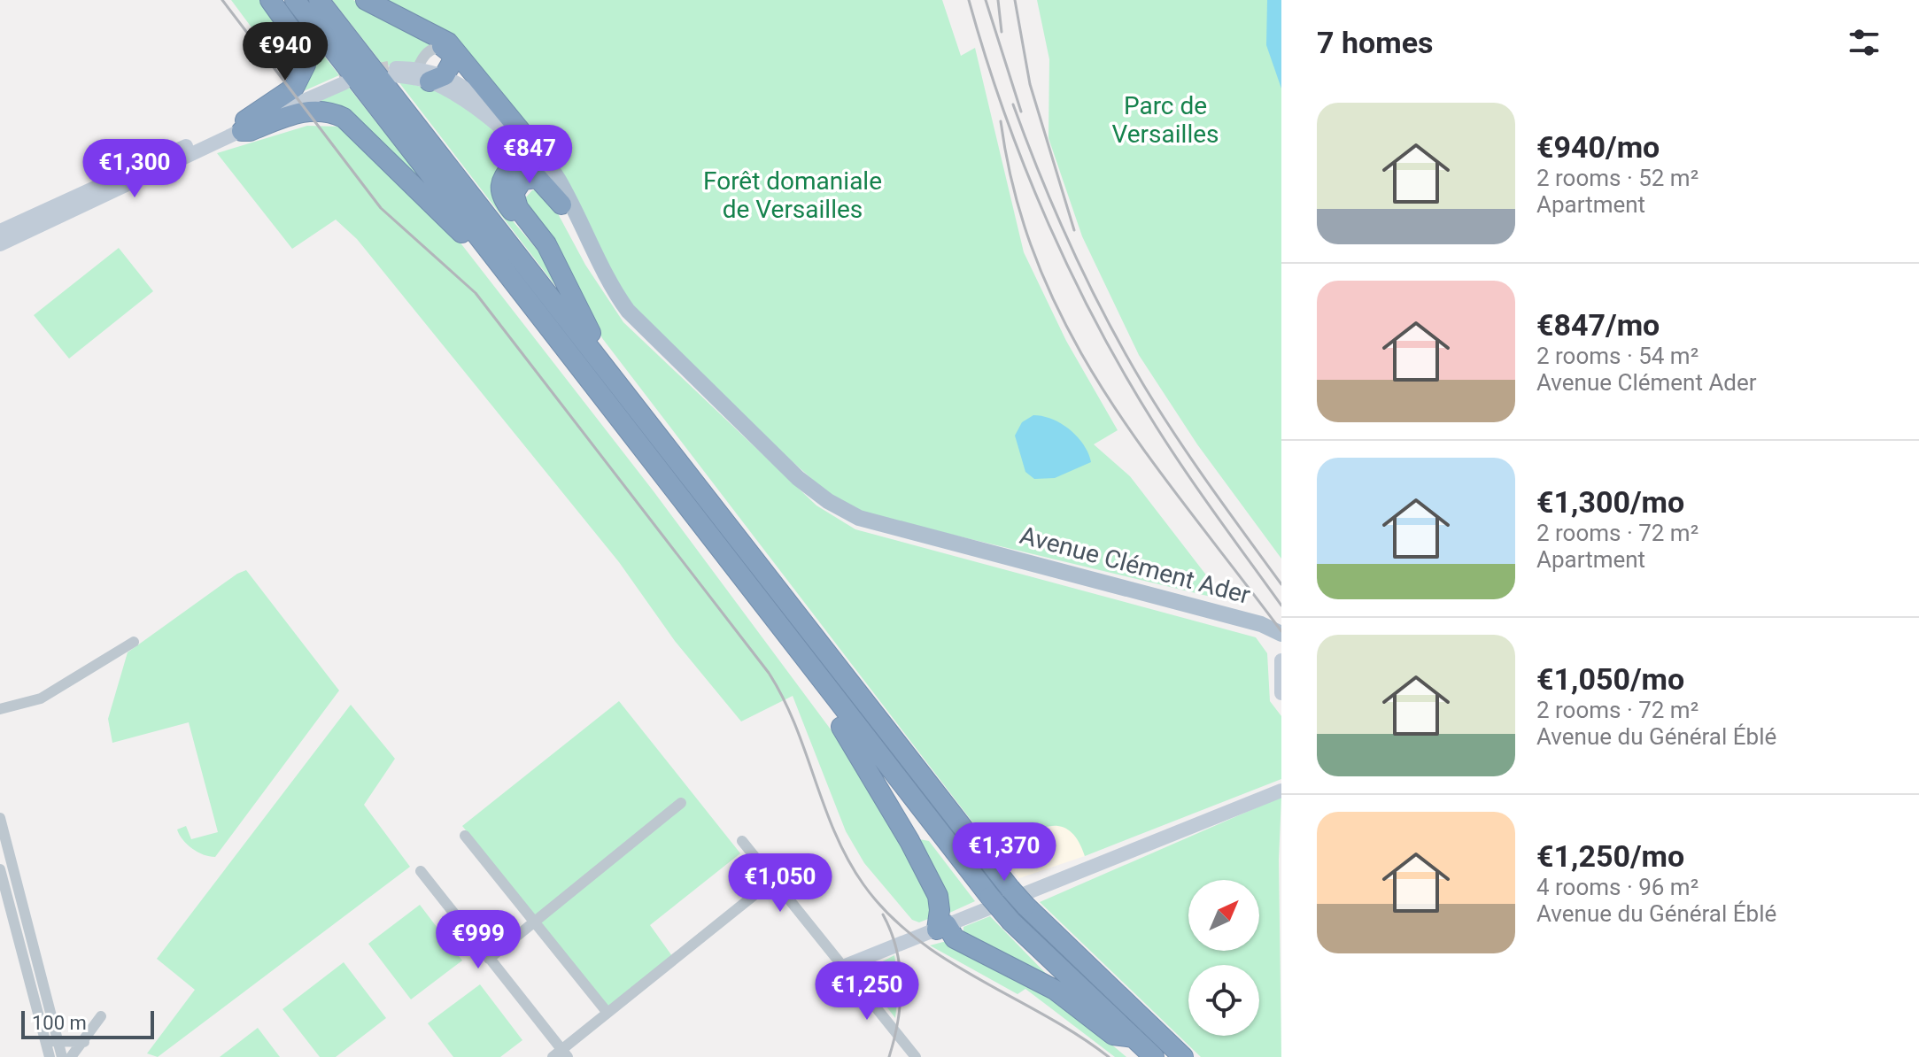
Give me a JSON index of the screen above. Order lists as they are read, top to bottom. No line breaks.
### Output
{"streets":{"main road":["Avenue Clément Ader"]},"parks":["Parc de Versailles","Forêt domaniale de Versailles"],"scale_bar":"100 m","north":"top right","page":{"heading":"7 homes","price":["€940","€847","€1,300","€1,370","€1,050","€999","€1,250"],"list":[{"name":"€940/mo","note":"2 rooms · 52 m² · Apartment"},{"name":"€847/mo","note":"2 rooms · 54 m² · Avenue Clément Ader"},{"name":"€1,300/mo","note":"2 rooms · 72 m² · Apartment"},{"name":"€1,050/mo","note":"2 rooms · 72 m² · Avenue du Général Éblé"},{"name":"€1,250/mo","note":"4 rooms · 96 m² · Avenue du Général Éblé"}],"scale":"100 m"}}
